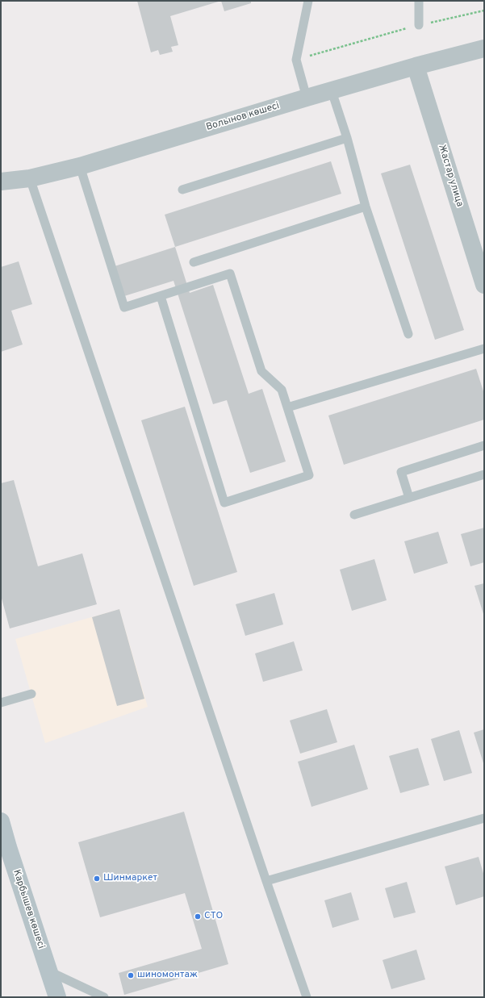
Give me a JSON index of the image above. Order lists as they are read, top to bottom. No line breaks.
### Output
{"streets":{"main road":["Карбышев көшесі"],"street":["Волынов көшесі","Жастар улица"]},"crossings":[["Волынов көшесі","Жастар улица"]],"places":["Шинмаркет","СТО","шиномонтаж"]}
